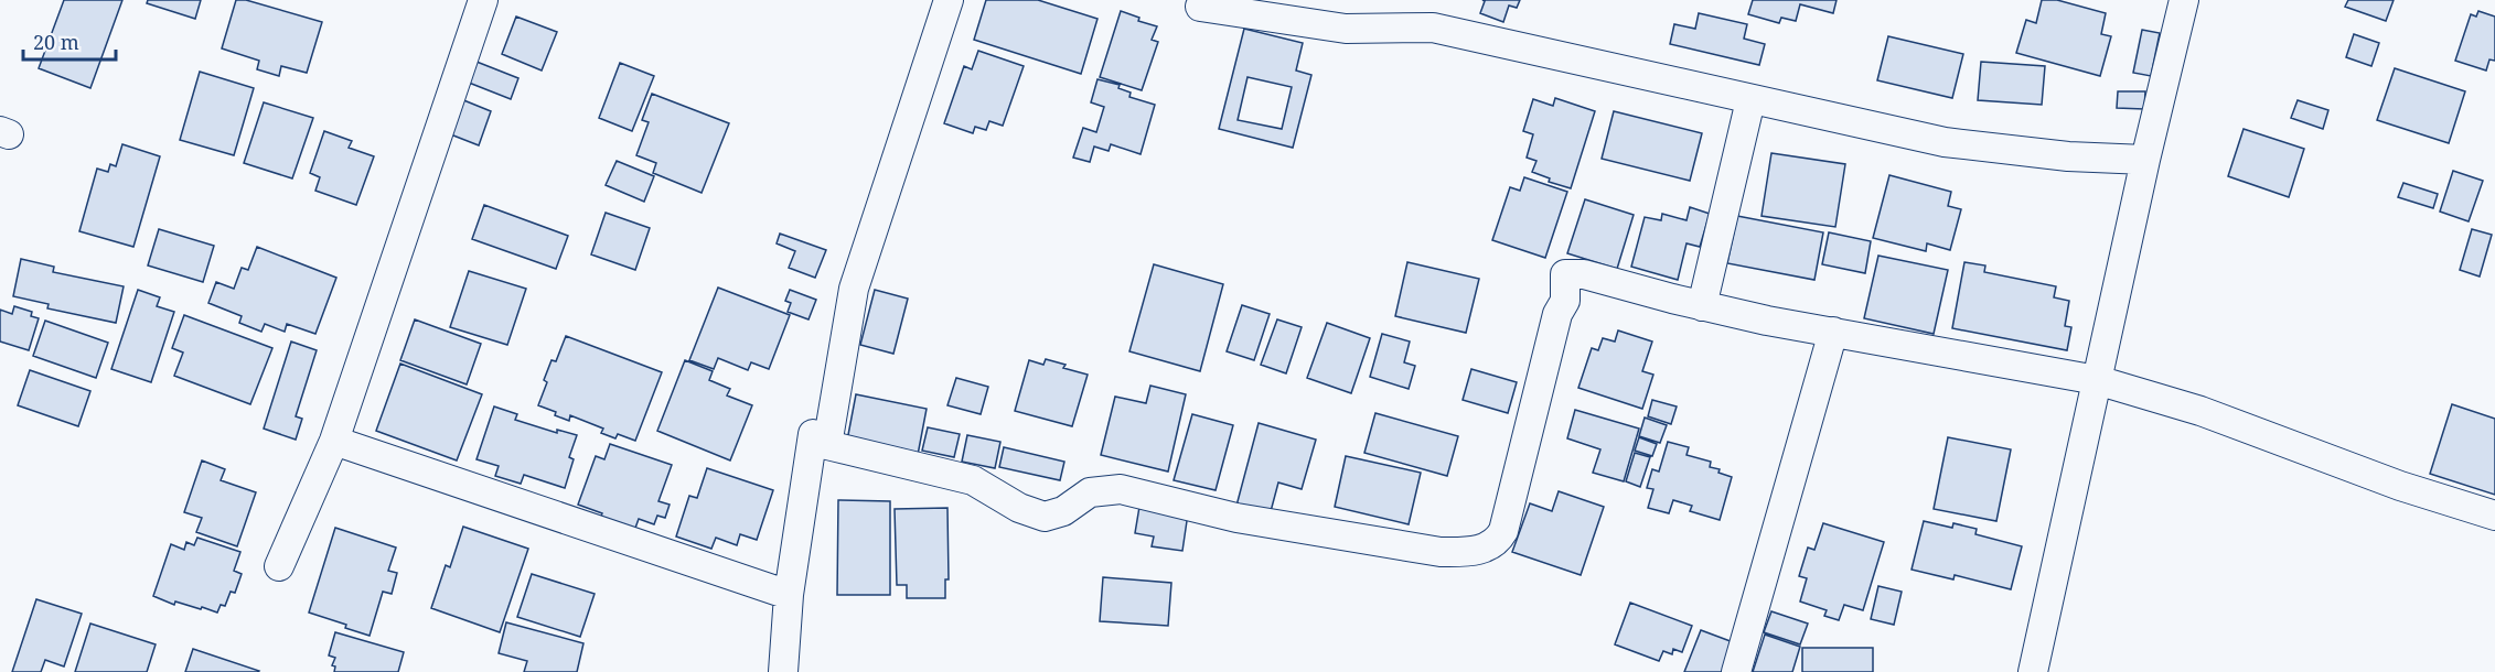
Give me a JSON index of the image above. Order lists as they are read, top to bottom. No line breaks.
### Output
{"scale_bar":"20 m"}
